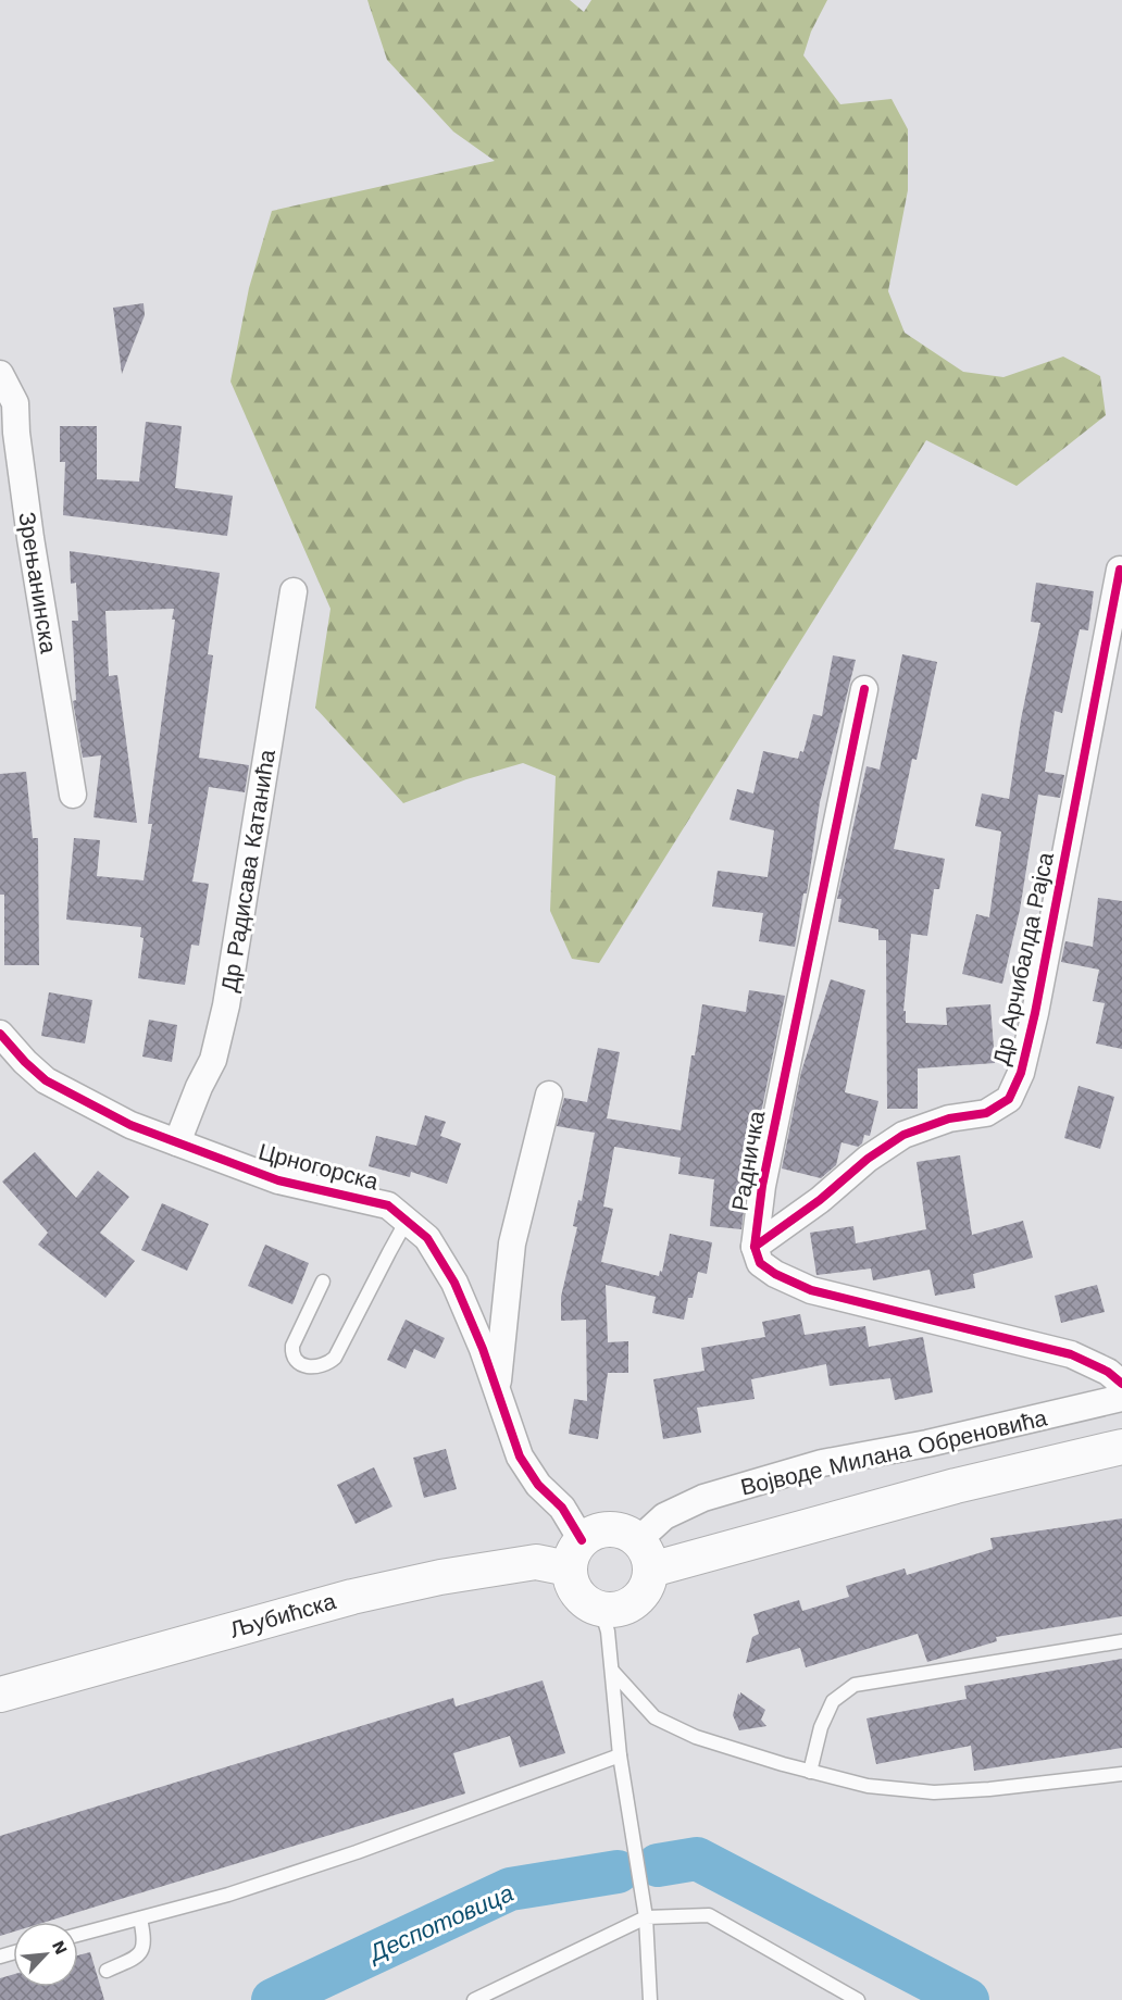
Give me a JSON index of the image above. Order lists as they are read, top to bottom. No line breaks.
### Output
{"streets":{"street":["Зрењанинска","Др Радисава Катанића","Др Арчибалда Рајса","Радничка","Црногорска","Војводе Милана Обреновића","Љубићска"]},"crossings":[["Др Радисава Катанића","Црногорска"],["Др Арчибалда Рајса","Радничка"],["Црногорска","Војводе Милана Обреновића"],["Црногорска","Љубићска"],["Војводе Милана Обреновића","Љубићска"]],"water":["Деспотовица"],"north":"top right"}
